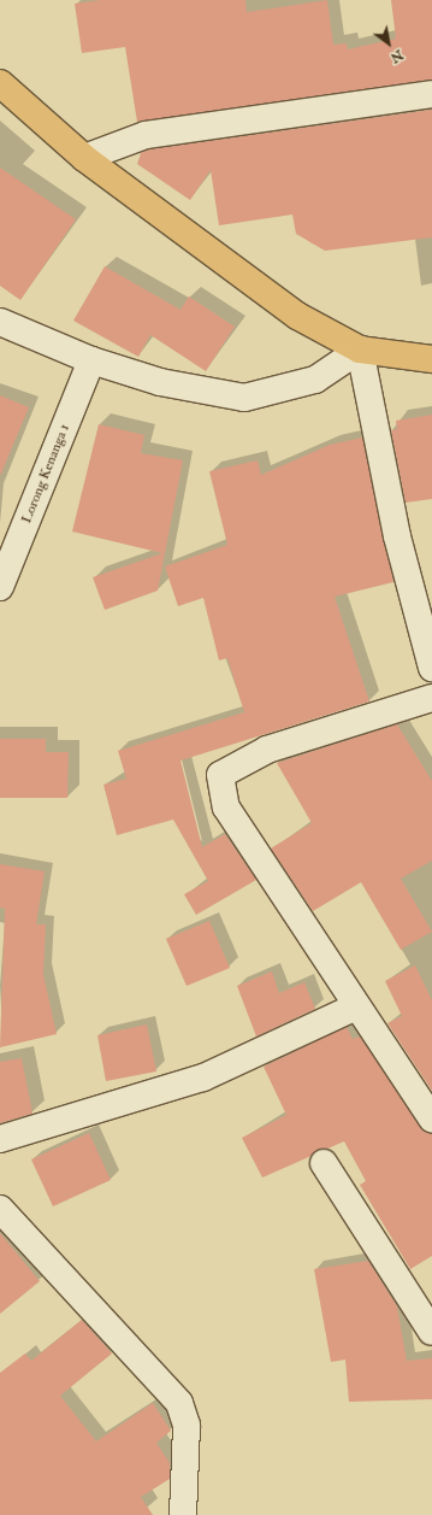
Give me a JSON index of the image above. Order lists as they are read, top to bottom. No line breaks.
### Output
{"streets":{"street":["Lorong Kenanga 1"]},"north":"bottom right"}
